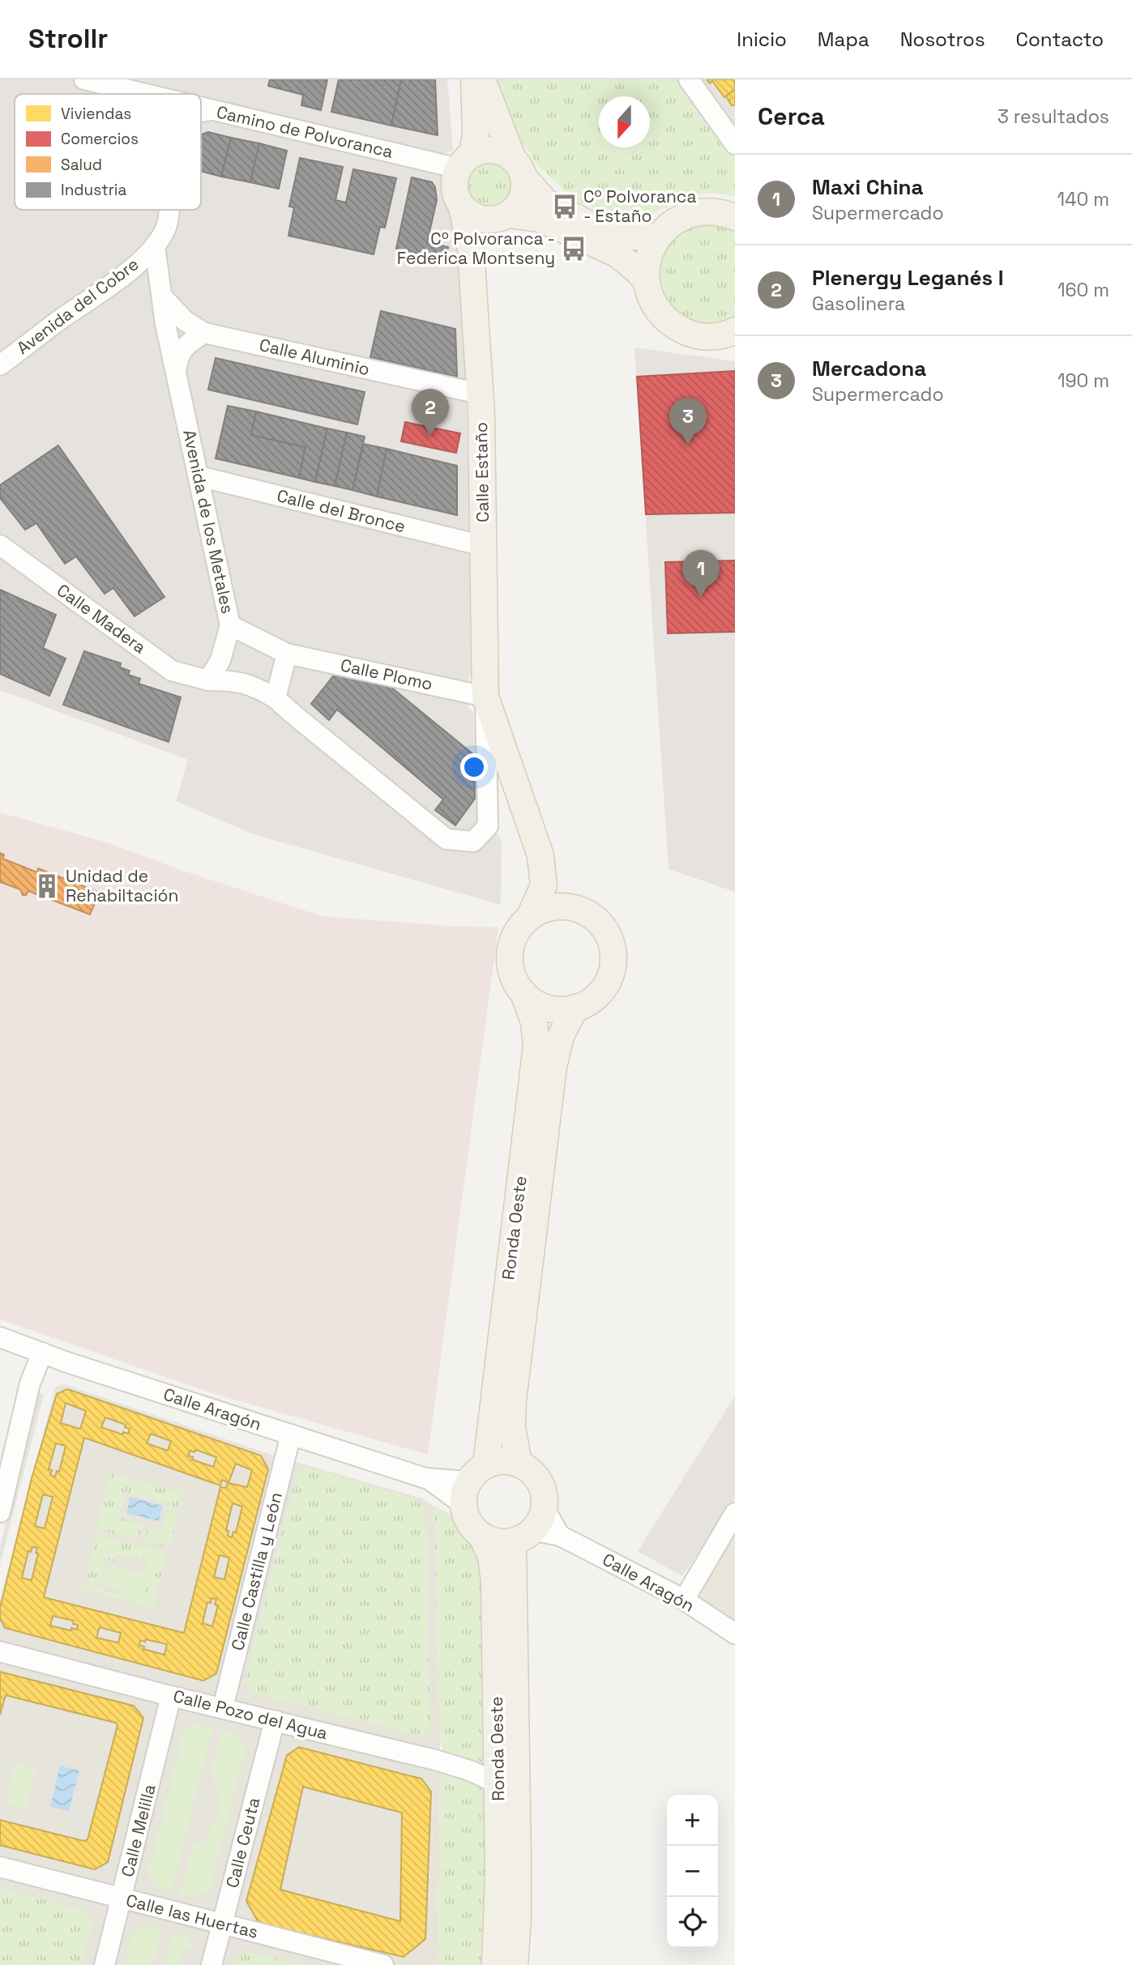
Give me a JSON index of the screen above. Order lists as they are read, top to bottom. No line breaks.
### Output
{"streets":{"main road":["Calle Estaño","Ronda Oeste"],"street":["Camino de Polvoranca","Avenida del Cobre","Calle Aluminio","Calle del Bronce","Avenida de los Metales","Calle Madera","Calle Plomo","Calle Aragón","Calle Castilla y León","Calle Pozo del Agua","Calle Melilla","Calle Ceuta","Calle las Huertas"]},"crossings":[["Camino de Polvoranca","Calle Estaño"],["Avenida del Cobre","Avenida de los Metales"],["Calle Aluminio","Calle Estaño"],["Calle Aluminio","Avenida de los Metales"],["Calle Estaño","Calle del Bronce"],["Calle Estaño","Calle Madera"],["Calle Estaño","Calle Plomo"],["Calle Estaño","Ronda Oeste"],["Calle del Bronce","Avenida de los Metales"],["Avenida de los Metales","Calle Plomo"],["Ronda Oeste","Calle Aragón"],["Ronda Oeste","Calle Pozo del Agua"],["Calle Aragón","Calle Castilla y León"],["Calle Castilla y León","Calle Pozo del Agua"],["Calle Pozo del Agua","Calle Melilla"],["Calle Pozo del Agua","Calle Ceuta"],["Calle Melilla","Calle las Huertas"],["Calle Ceuta","Calle las Huertas"]],"places":{"bus stop":["Cº Polvoranca - Estaño","Cº Polvoranca - Federica Montseny"],"building":["Unidad de Rehabiltación"]},"legend":["Viviendas","Comercios","Salud","Industria"],"north":"bottom","page":{"header":"Strollr","nav":["Inicio","Mapa","Nosotros","Contacto"],"heading":["Cerca","3 resultados"],"list":[{"mark":"1","name":"Maxi China","note":"Supermercado","value":"140 m"},{"mark":"2","name":"Plenergy Leganés I","note":"Gasolinera","value":"160 m"},{"mark":"3","name":"Mercadona","note":"Supermercado","value":"190 m"}],"pins":["2","3","1"],"map_buttons":["+","−"]}}
